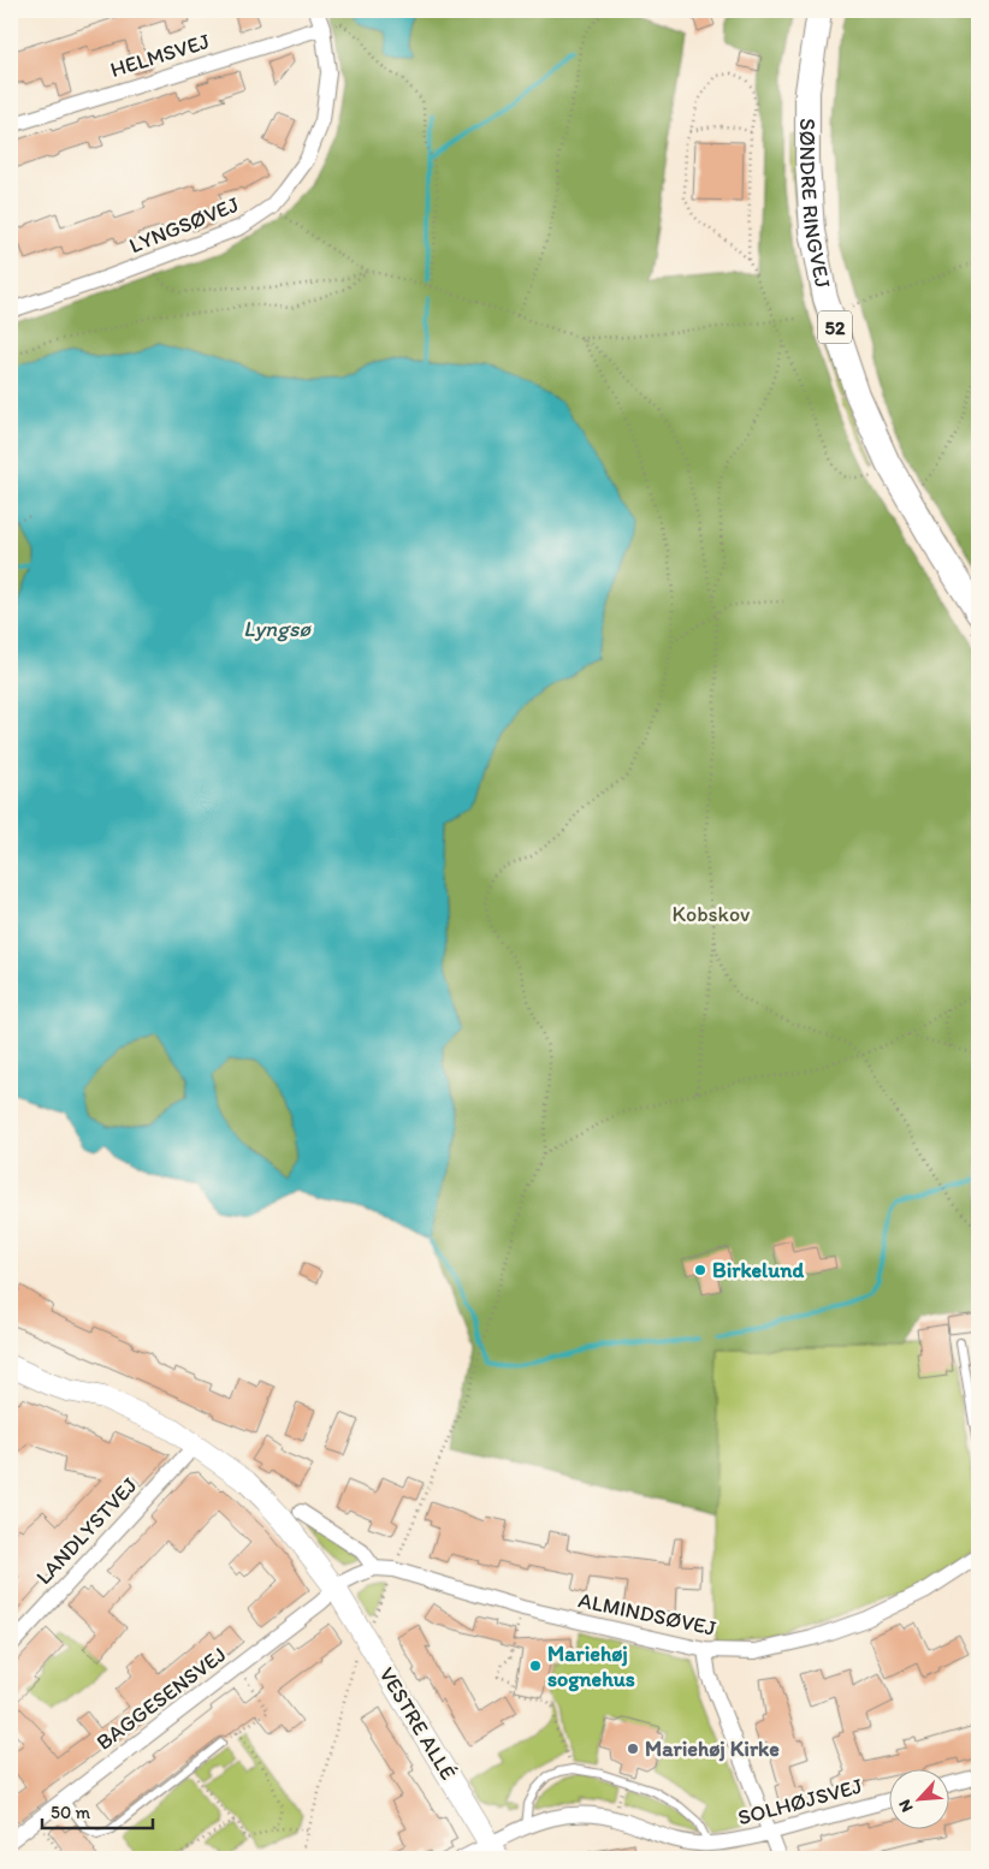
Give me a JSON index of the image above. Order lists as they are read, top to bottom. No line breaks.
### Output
{"streets":{"main road":["SØNDRE RINGVEJ","52"],"street":["HELMSVEJ","LYNGSØVEJ","LANDLYSTVEJ","ALMINDSØVEJ","BAGGESENSVEJ","VESTRE ALLÉ","SOLHØJSVEJ"]},"crossings":[["HELMSVEJ","LYNGSØVEJ"],["LANDLYSTVEJ","VESTRE ALLÉ"],["ALMINDSØVEJ","BAGGESENSVEJ"],["ALMINDSØVEJ","VESTRE ALLÉ"],["BAGGESENSVEJ","VESTRE ALLÉ"],["VESTRE ALLÉ","SOLHØJSVEJ"]],"water":["Lyngsø"],"parks":["Kobskov"],"places":["Birkelund","Mariehøj sognehus","Mariehøj Kirke"],"scale_bar":"50 m","north":"bottom left"}
